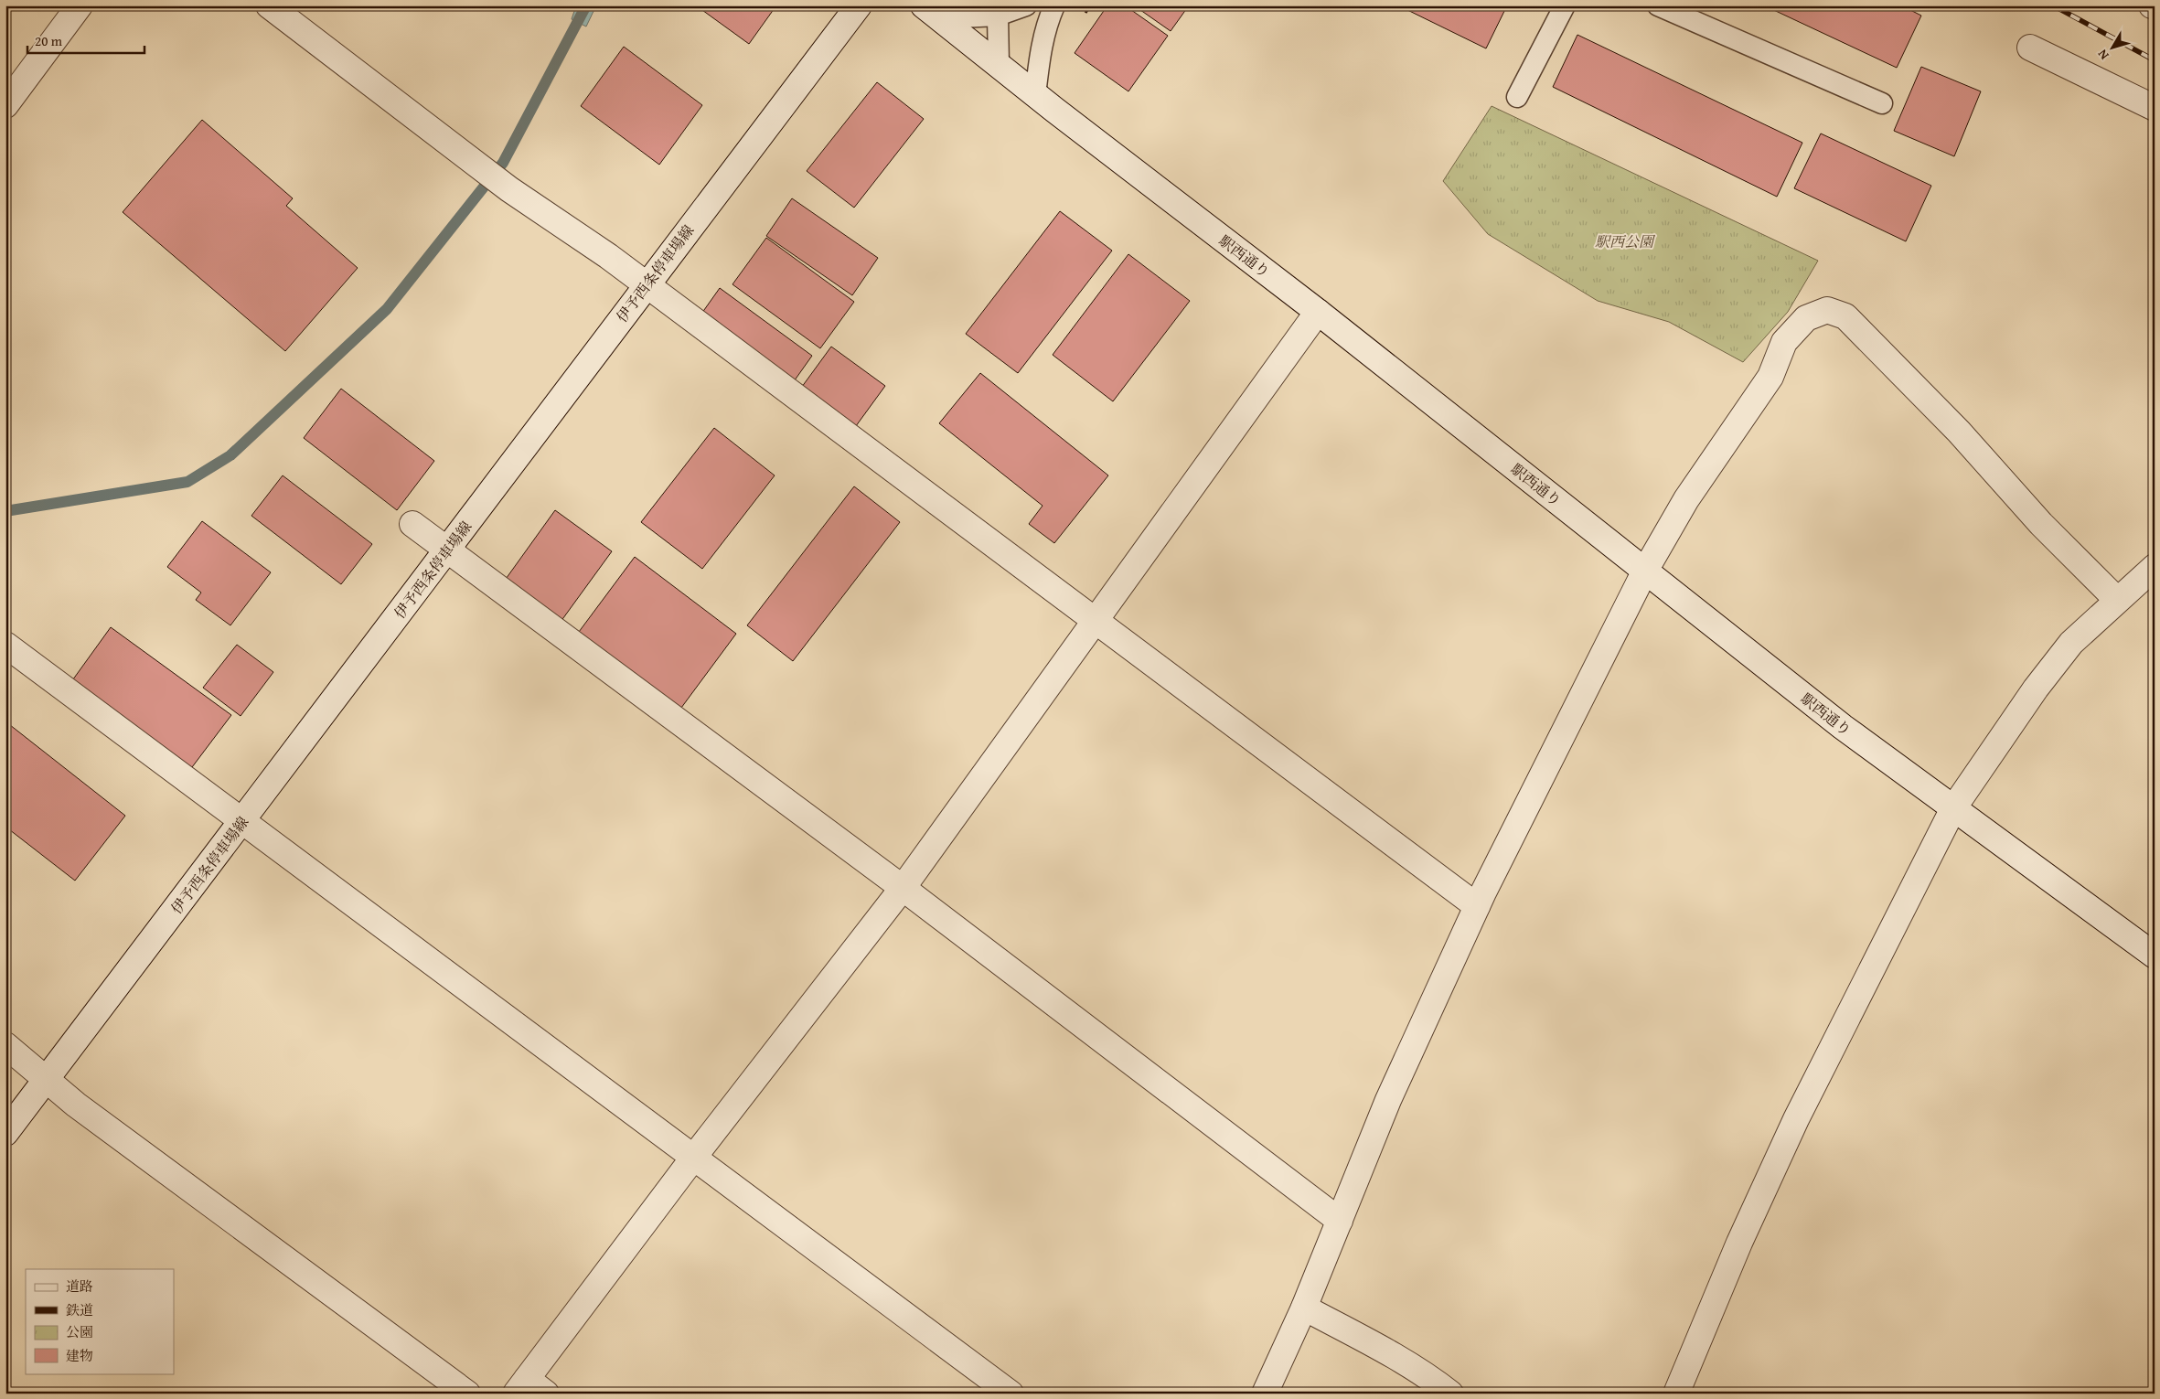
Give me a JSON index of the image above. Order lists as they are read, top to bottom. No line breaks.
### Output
{"streets":{"street":["駅西通り","伊予西条停車場線"]},"parks":["駅西公園"],"legend":["道路","鉄道","公園","建物"],"scale_bar":"20 m","north":"bottom left"}
